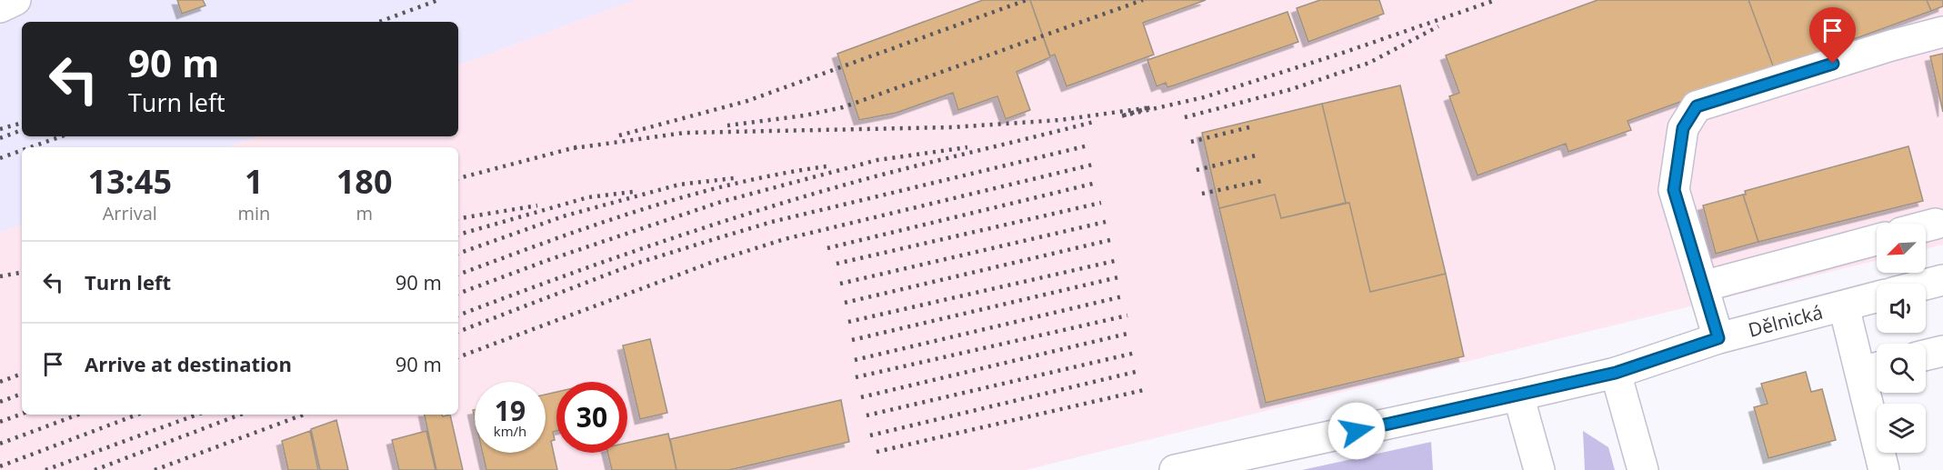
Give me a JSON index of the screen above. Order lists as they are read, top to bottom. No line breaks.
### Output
{"streets":{"street":["Dělnická"]},"north":"bottom left","page":{"turn":["90 m","Turn left"],"eta":["13:45","Arrival","1","min","180","m"],"list":[{"name":"Turn left","value":"90 m"},{"name":"Arrive at destination","value":"90 m"}],"speed":"19 km/h","limit":"30"}}
